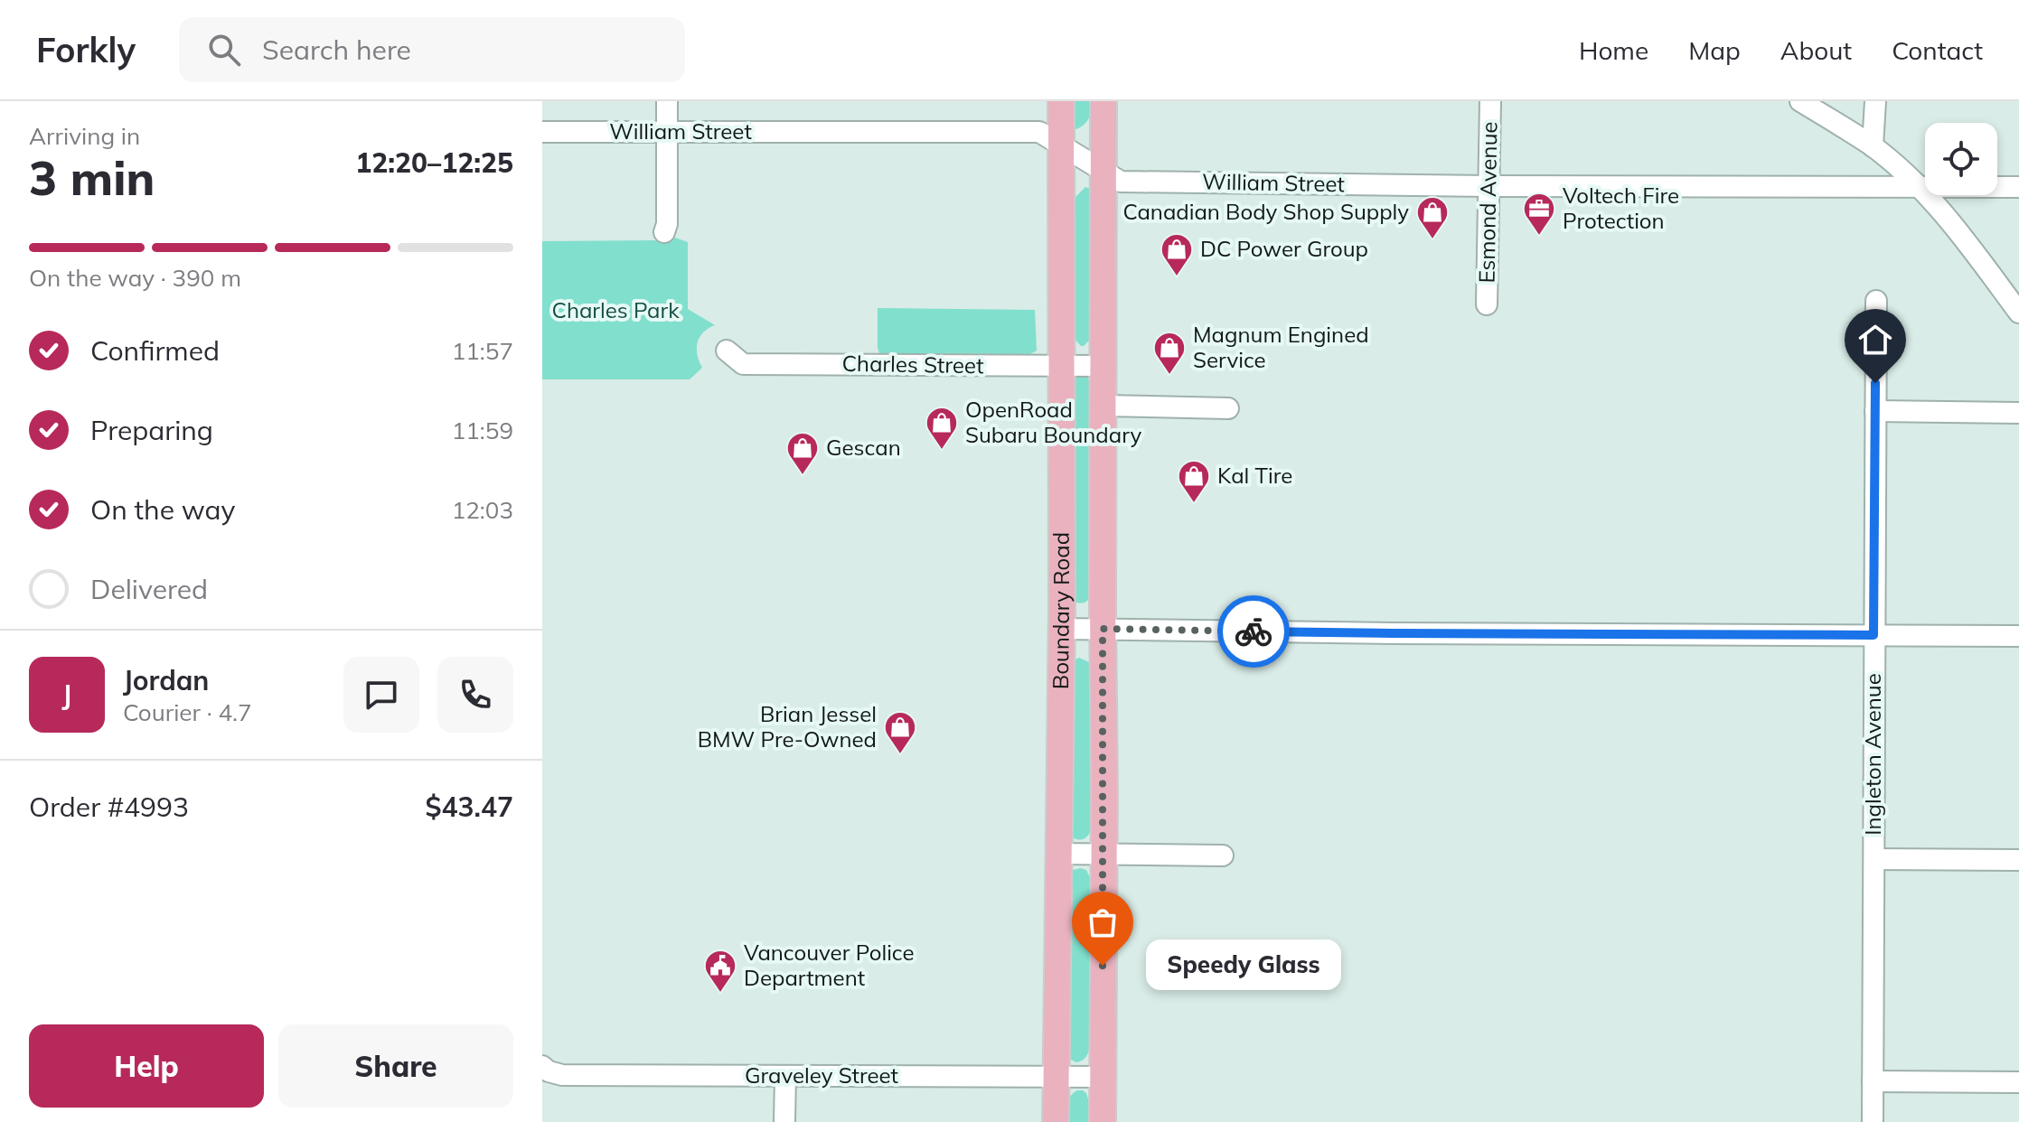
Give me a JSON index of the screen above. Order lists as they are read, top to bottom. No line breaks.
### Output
{"streets":{"main road":["Boundary Road"],"street":["William Street","Esmond Avenue","Charles Street","Ingleton Avenue","Graveley Street"]},"crossings":[["William Street","Esmond Avenue"],["William Street","Boundary Road"],["Charles Street","Boundary Road"],["Boundary Road","Graveley Street"]],"parks":["Charles Park"],"places":{"office":["Voltech Fire Protection"],"shop":["Canadian Body Shop Supply","DC Power Group","Magnum Engined Service","OpenRoad Subaru Boundary","Gescan","Kal Tire","Brian Jessel BMW Pre-Owned"],"other":["Speedy Glass"],"public building":["Vancouver Police Department"]},"page":{"header":"Forkly","search":"Search here","nav":["Home","Map","About","Contact"],"heading":["3 min","Arriving in","12:20–12:25"],"panel":["Jordan","Courier · 4.7","Order #4993","$43.47"],"bar":"On the way · 390 m","list":[["Confirmed","11:57"],["Preparing","11:59"],["On the way","12:03"],"Delivered"],"round":"J","bubble":"Speedy Glass","buttons":["Help","Share"]}}
